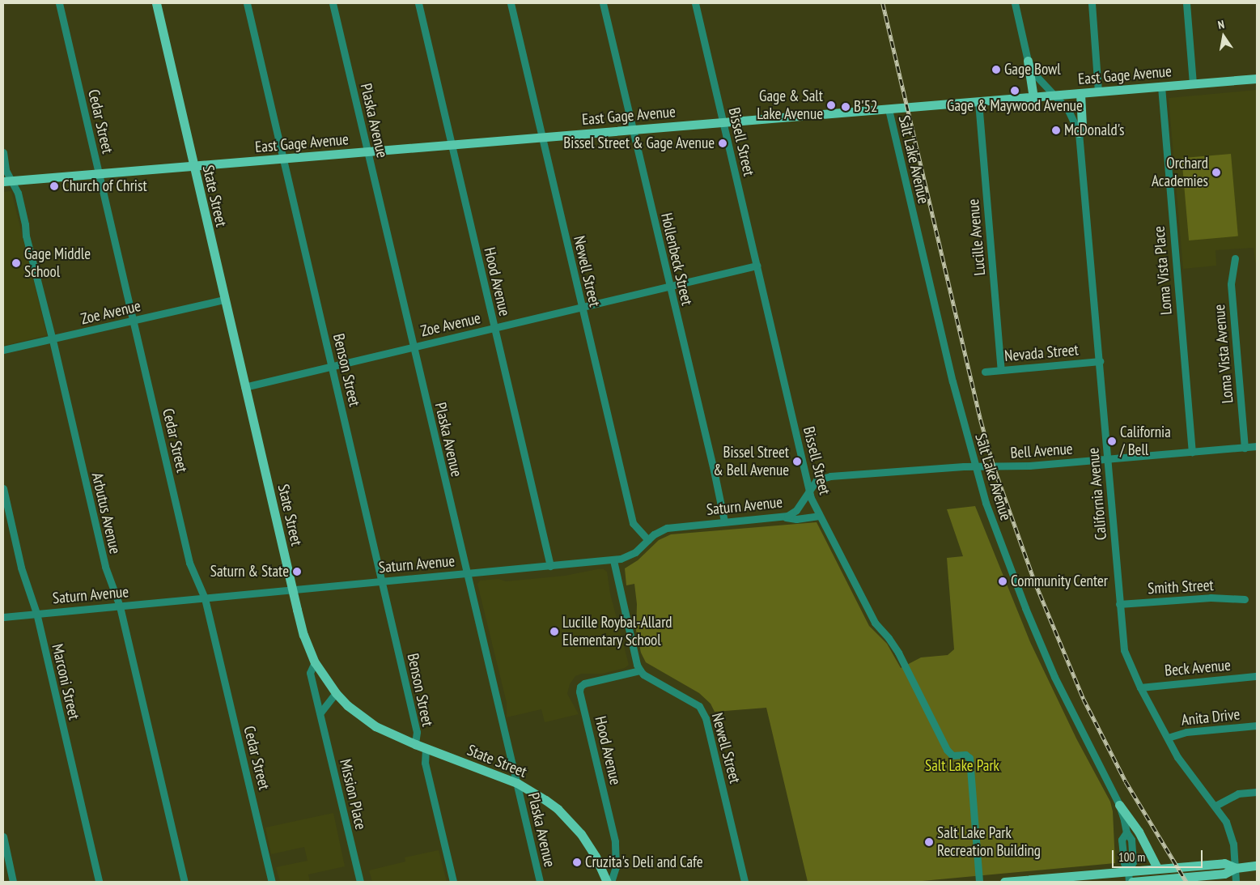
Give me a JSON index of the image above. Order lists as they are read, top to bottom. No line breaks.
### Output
{"streets":{"main road":["East Gage Avenue","State Street"],"street":["Plaska Avenue","Cedar Street","Bissell Street","Salt Lake Avenue","Lucille Avenue","Hollenbeck Street","Loma Vista Place","Newell Street","Hood Avenue","Zoe Avenue","Nevada Street","Loma Vista Avenue","Benson Street","Bell Avenue","California Avenue","Saturn Avenue","Arbutus Avenue","Smith Street","Beck Avenue","Marconi Street","Anita Drive","Mission Place"]},"crossings":[["East Gage Avenue","Plaska Avenue"],["East Gage Avenue","Cedar Street"],["East Gage Avenue","Bissell Street"],["East Gage Avenue","Salt Lake Avenue"],["East Gage Avenue","State Street"],["East Gage Avenue","Lucille Avenue"],["East Gage Avenue","Hollenbeck Street"],["East Gage Avenue","Loma Vista Place"],["East Gage Avenue","Newell Street"],["East Gage Avenue","Hood Avenue"],["East Gage Avenue","Benson Street"],["East Gage Avenue","California Avenue"],["East Gage Avenue","Arbutus Avenue"],["Plaska Avenue","State Street"],["Plaska Avenue","Zoe Avenue"],["Plaska Avenue","Saturn Avenue"],["Cedar Street","Zoe Avenue"],["Cedar Street","Saturn Avenue"],["Bissell Street","Zoe Avenue"],["Bissell Street","Bell Avenue"],["Bissell Street","Saturn Avenue"],["Salt Lake Avenue","Bell Avenue"],["State Street","Zoe Avenue"],["State Street","Benson Street"],["State Street","Saturn Avenue"],["State Street","Mission Place"],["Lucille Avenue","Nevada Street"],["Hollenbeck Street","Zoe Avenue"],["Hollenbeck Street","Saturn Avenue"],["Loma Vista Place","Bell Avenue"],["Newell Street","Hood Avenue"],["Newell Street","Zoe Avenue"],["Newell Street","Saturn Avenue"],["Hood Avenue","Zoe Avenue"],["Hood Avenue","Saturn Avenue"],["Zoe Avenue","Benson Street"],["Zoe Avenue","Arbutus Avenue"],["Nevada Street","California Avenue"],["Loma Vista Avenue","Bell Avenue"],["Benson Street","Saturn Avenue"],["Bell Avenue","California Avenue"],["Bell Avenue","Saturn Avenue"],["California Avenue","Smith Street"],["California Avenue","Beck Avenue"],["California Avenue","Anita Drive"],["Saturn Avenue","Arbutus Avenue"],["Saturn Avenue","Marconi Street"]],"parks":["Salt Lake Park"],"places":["Gage Bowl","Gage & Maywood Avenue","Gage & Salt Lake Avenue","B'52","McDonald's","Bissel Street & Gage Avenue","Orchard Academies","Church of Christ","Gage Middle School","California / Bell","Bissel Street & Bell Avenue","Saturn & State","Community Center","Lucille Roybal-Allard Elementary School","Salt Lake Park Recreation Building","Cruzita's Deli and Cafe"],"scale_bar":"100 m","north":"top"}
